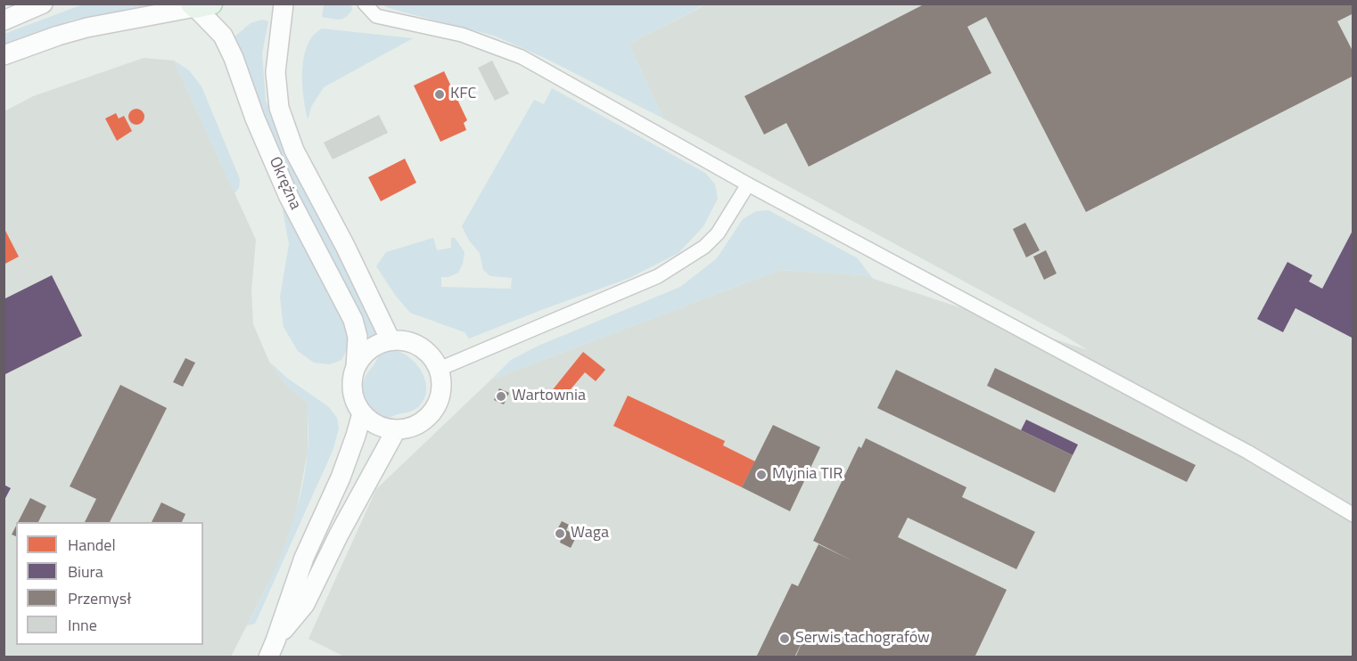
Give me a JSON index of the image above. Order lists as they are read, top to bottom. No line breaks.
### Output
{"streets":{"street":["Okrężna"]},"places":["KFC","Wartownia","Myjnia TIR","Waga","Serwis tachografów"],"legend":["Handel","Biura","Przemysł","Inne"]}
